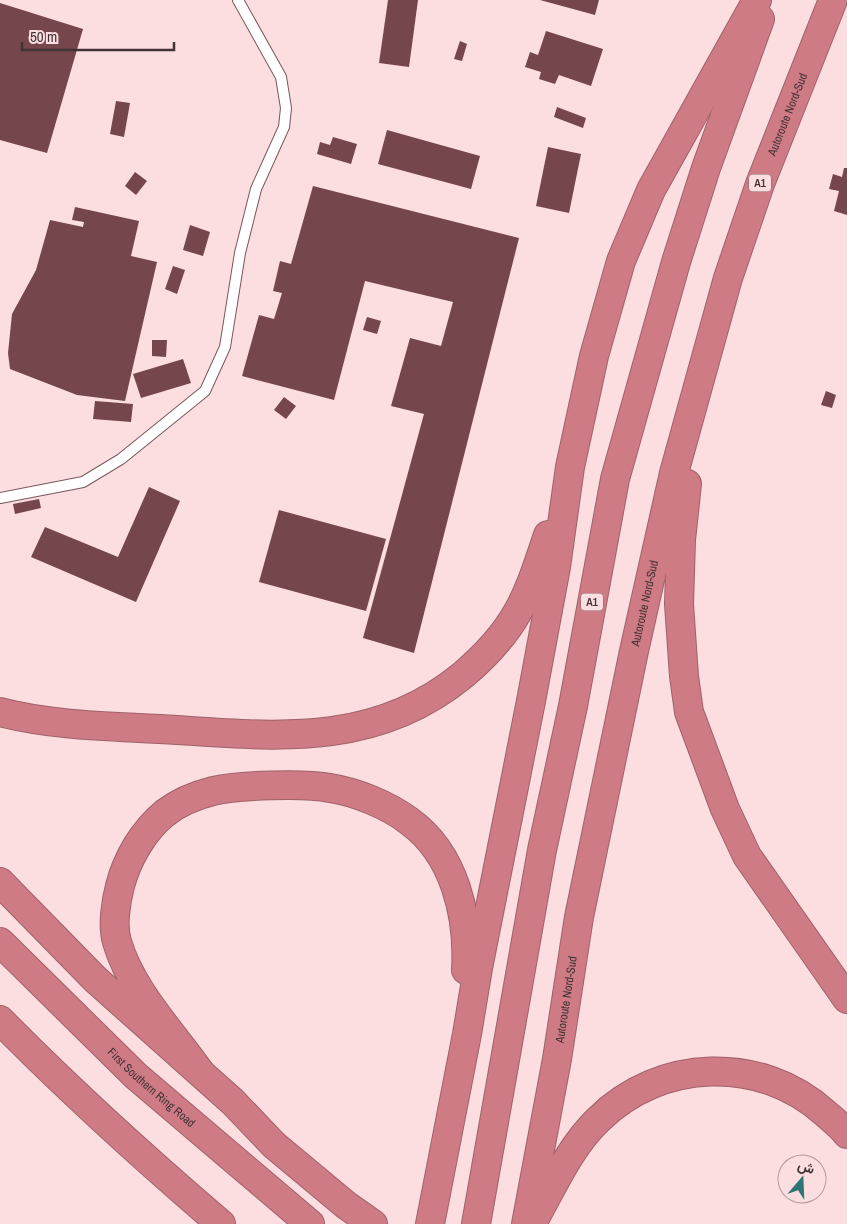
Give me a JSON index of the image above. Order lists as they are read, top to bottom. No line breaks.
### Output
{"streets":{"highway":["Autoroute Nord-Sud","A1","First Southern Ring Road"]},"scale_bar":"50 m","north":"top"}
